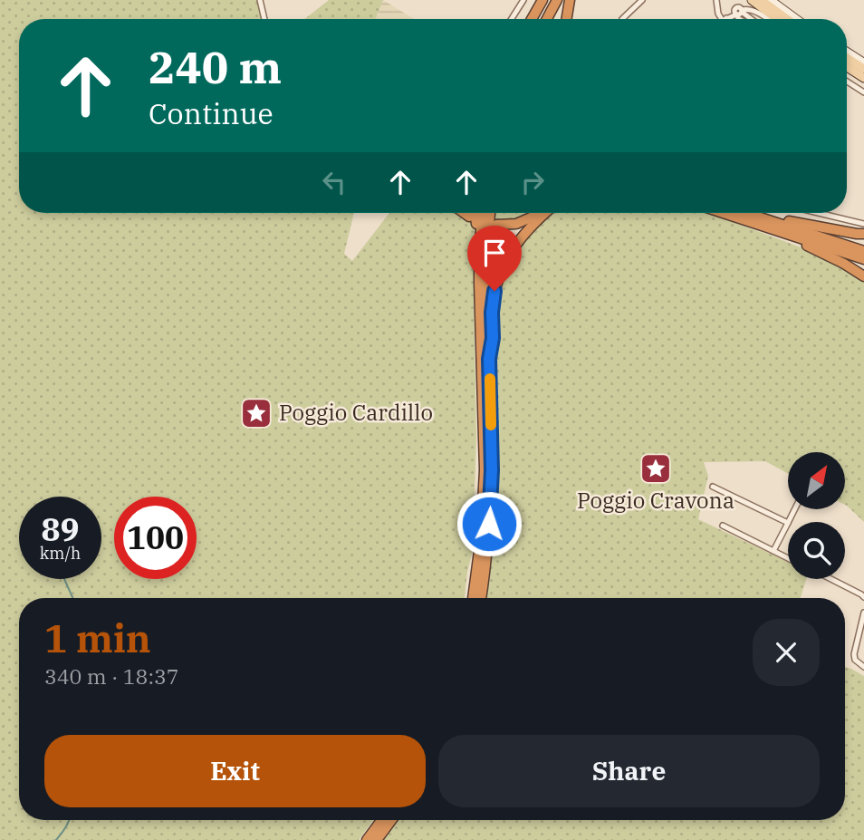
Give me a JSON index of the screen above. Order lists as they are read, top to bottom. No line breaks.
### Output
{"places":{"place":["Poggio Cardillo","Poggio Cravona"]},"north":"top right","page":{"turn":["240 m","Continue"],"speed":"89 km/h","limit":"100","heading":["1 min","340 m · 18:37"],"buttons":["Exit","Share"]}}
